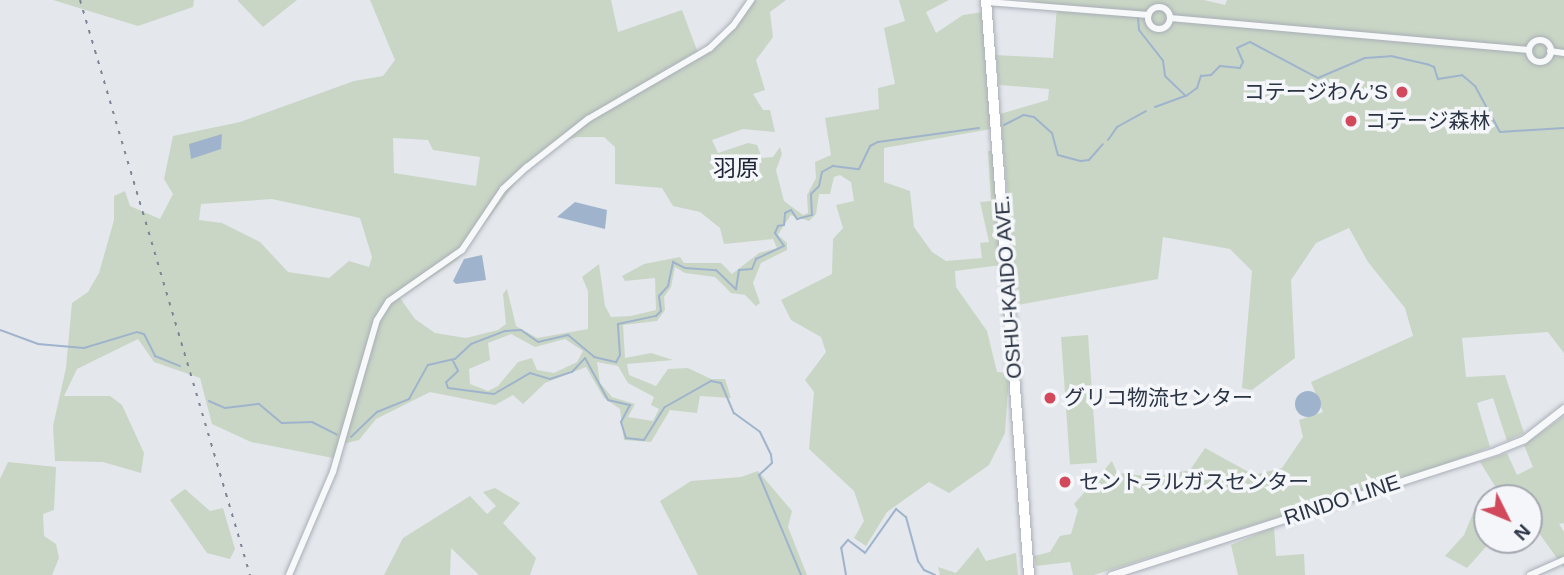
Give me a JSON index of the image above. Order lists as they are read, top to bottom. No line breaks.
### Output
{"streets":{"highway":["OSHU-KAIDO AVE."],"street":["RINDO LINE"]},"districts":["羽原"],"places":["コテージわん’S","コテージ森林","グリコ物流センター","セントラルガスセンター"],"north":"bottom right"}
